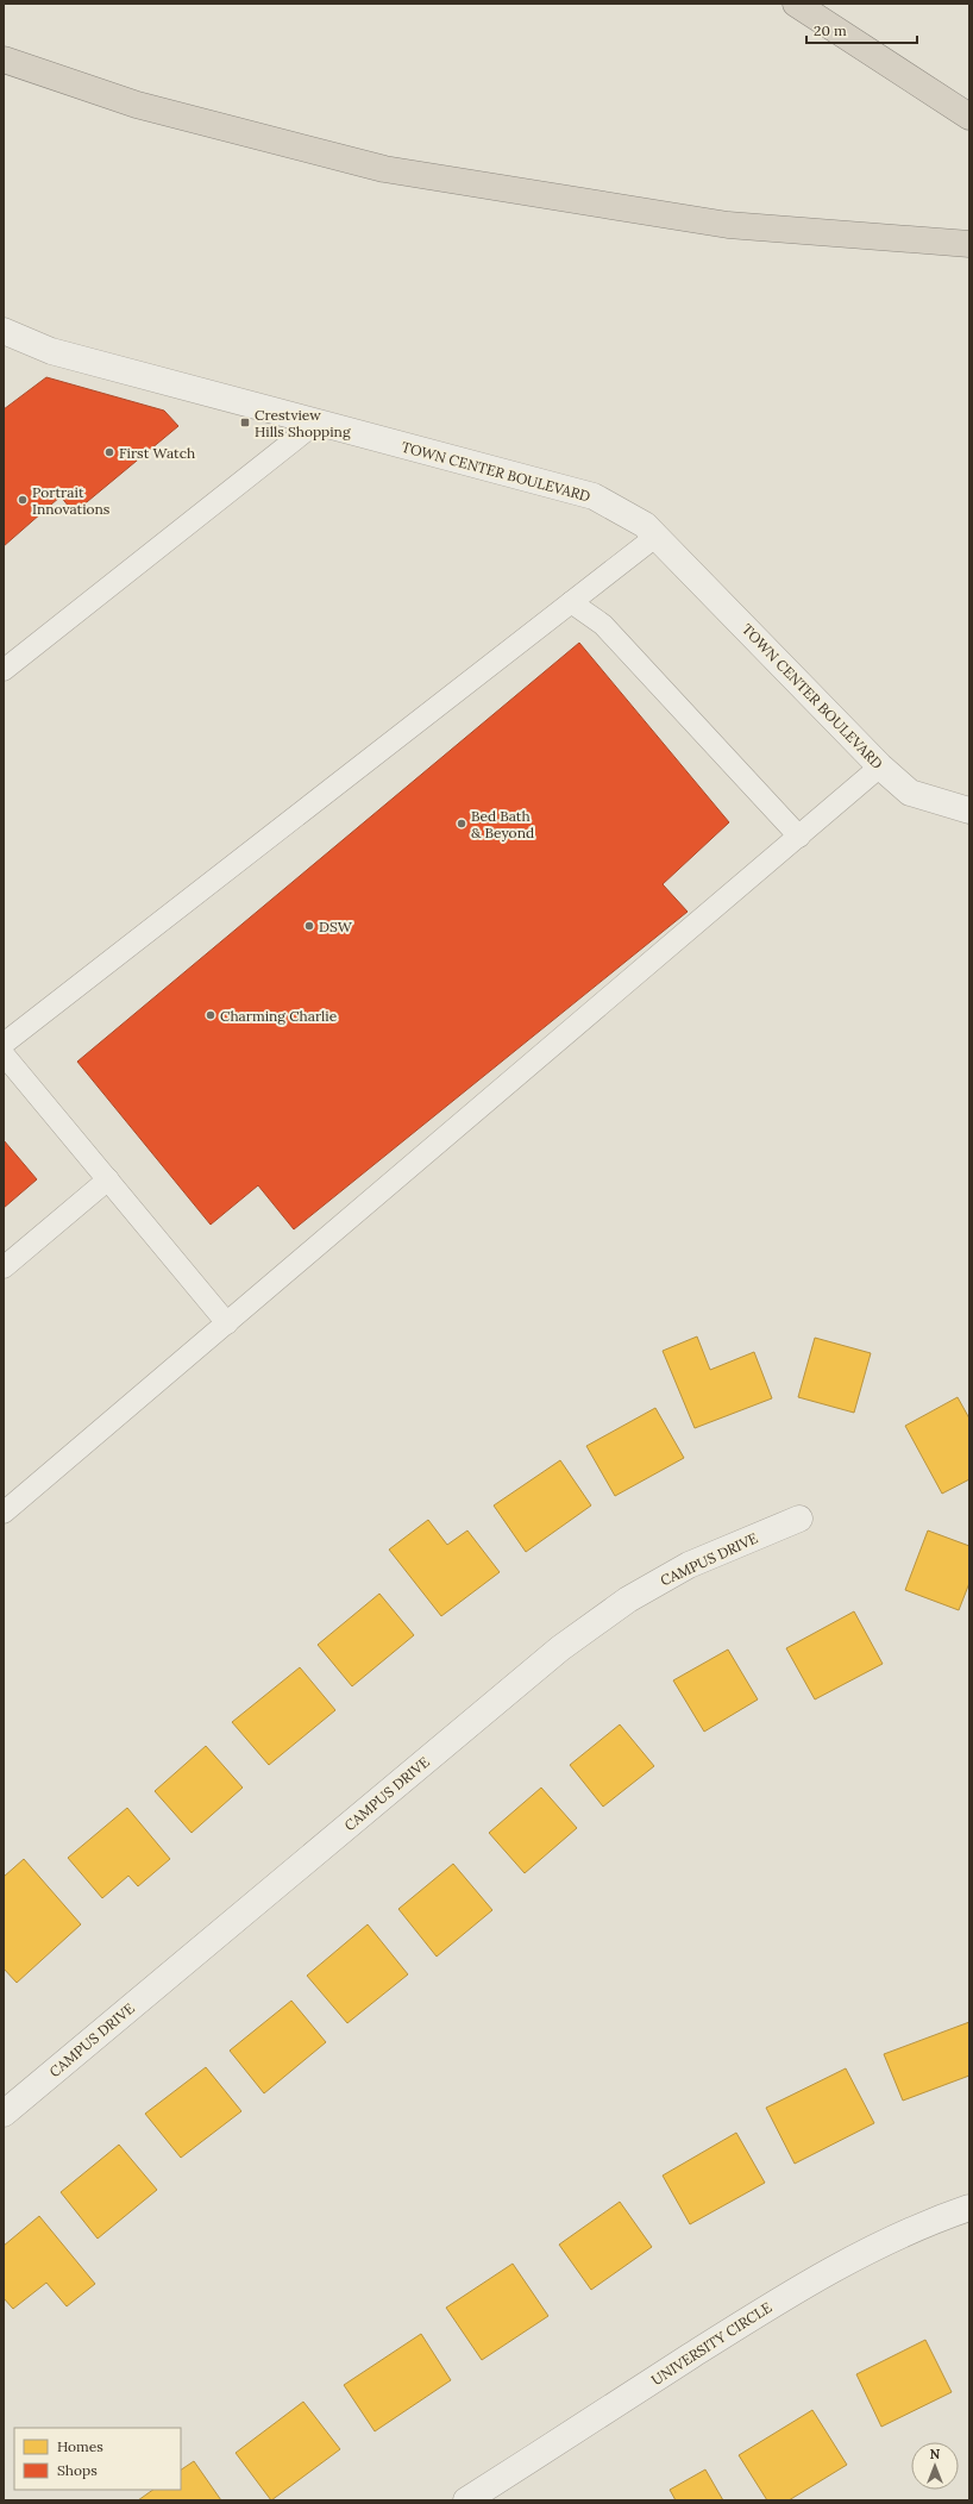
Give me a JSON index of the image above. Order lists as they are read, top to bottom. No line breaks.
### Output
{"streets":{"street":["TOWN CENTER BOULEVARD","CAMPUS DRIVE","UNIVERSITY CIRCLE"]},"places":{"transit":["Crestview Hills Shopping"],"other":["First Watch","Portrait Innovations","Bed Bath & Beyond","DSW","Charming Charlie"]},"legend":["Homes","Shops"],"scale_bar":"20 m","north":"top"}
